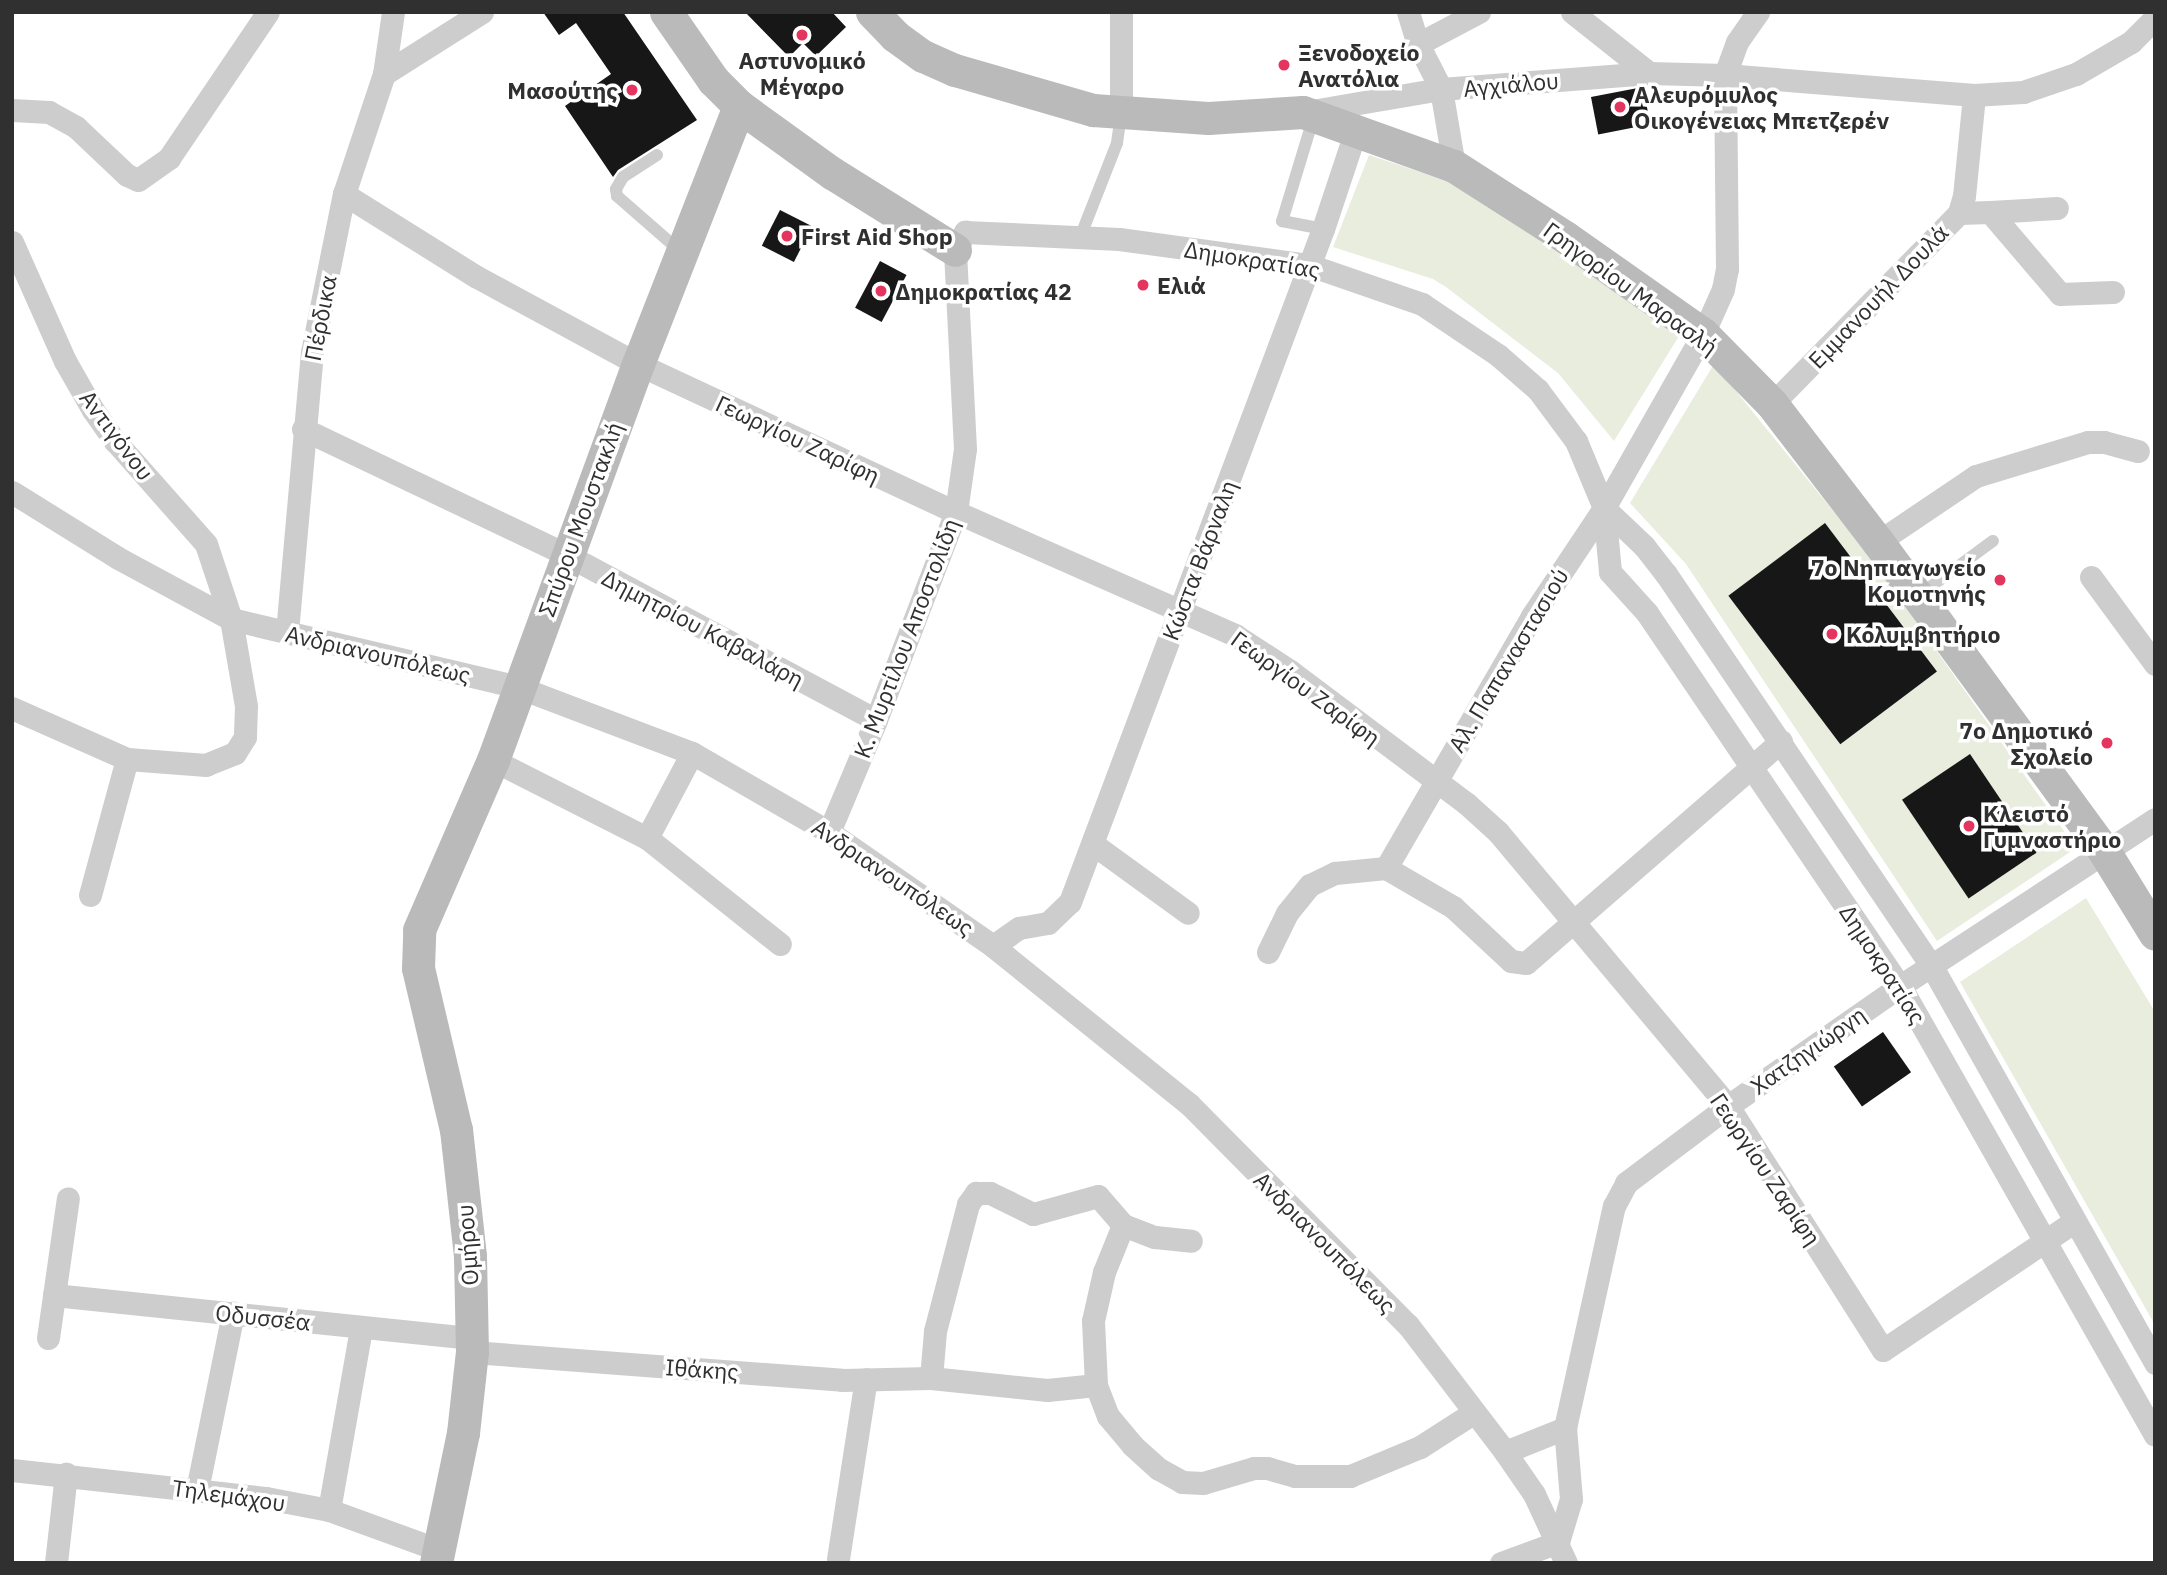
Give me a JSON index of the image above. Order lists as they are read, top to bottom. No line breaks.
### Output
{"streets":{"street":["Αγχιάλου","Δημοκρατίας","Γρηγορίου Μαρασλή","Εμμανουήλ Δουλά","Πέρδικα","Αντιγόνου","Γεωργίου Ζαρίφη","Σπύρου Μουστακλή","Κώστα Βάρναλη","Δημητρίου Καβαλάρη","Κ. Μυρτίλου Αποστολίδη","Ανδριανουπόλεως","Αλ. Παπαναστασιού","Χατζηγιώργη","Ομήρου","Οδυσσέα","Ιθάκης","Τηλεμάχου"]},"crossings":[["Αγχιάλου","Γρηγορίου Μαρασλή"],["Αγχιάλου","Εμμανουήλ Δουλά"],["Αγχιάλου","Αλ. Παπαναστασιού"],["Δημοκρατίας","Γεωργίου Ζαρίφη"],["Δημοκρατίας","Κώστα Βάρναλη"],["Δημοκρατίας","Κ. Μυρτίλου Αποστολίδη"],["Δημοκρατίας","Αλ. Παπαναστασιού"],["Δημοκρατίας","Χατζηγιώργη"],["Γρηγορίου Μαρασλή","Εμμανουήλ Δουλά"],["Γρηγορίου Μαρασλή","Κώστα Βάρναλη"],["Γρηγορίου Μαρασλή","Αλ. Παπαναστασιού"],["Γρηγορίου Μαρασλή","Χατζηγιώργη"],["Πέρδικα","Γεωργίου Ζαρίφη"],["Πέρδικα","Δημητρίου Καβαλάρη"],["Πέρδικα","Ανδριανουπόλεως"],["Αντιγόνου","Ανδριανουπόλεως"],["Γεωργίου Ζαρίφη","Σπύρου Μουστακλή"],["Γεωργίου Ζαρίφη","Κώστα Βάρναλη"],["Γεωργίου Ζαρίφη","Κ. Μυρτίλου Αποστολίδη"],["Γεωργίου Ζαρίφη","Αλ. Παπαναστασιού"],["Γεωργίου Ζαρίφη","Χατζηγιώργη"],["Σπύρου Μουστακλή","Δημητρίου Καβαλάρη"],["Σπύρου Μουστακλή","Ανδριανουπόλεως"],["Σπύρου Μουστακλή","Ομήρου"],["Κώστα Βάρναλη","Ανδριανουπόλεως"],["Δημητρίου Καβαλάρη","Κ. Μυρτίλου Αποστολίδη"],["Κ. Μυρτίλου Αποστολίδη","Ανδριανουπόλεως"],["Ανδριανουπόλεως","Χατζηγιώργη"],["Ομήρου","Οδυσσέα"],["Ομήρου","Ιθάκης"],["Ομήρου","Τηλεμάχου"],["Οδυσσέα","Ιθάκης"]],"places":["Αστυνομικό Μέγαρο","Ξενοδοχείο Ανατόλια","Μασούτης","Αλευρόμυλος Οικογένειας Μπετζερέν","First Aid Shop","Ελιά","Δημοκρατίας 42","7ο Νηπιαγωγείο Κομοτηνής","Κολυμβητήριο","7ο Δημοτικό Σχολείο","Κλειστό Γυμναστήριο"]}
